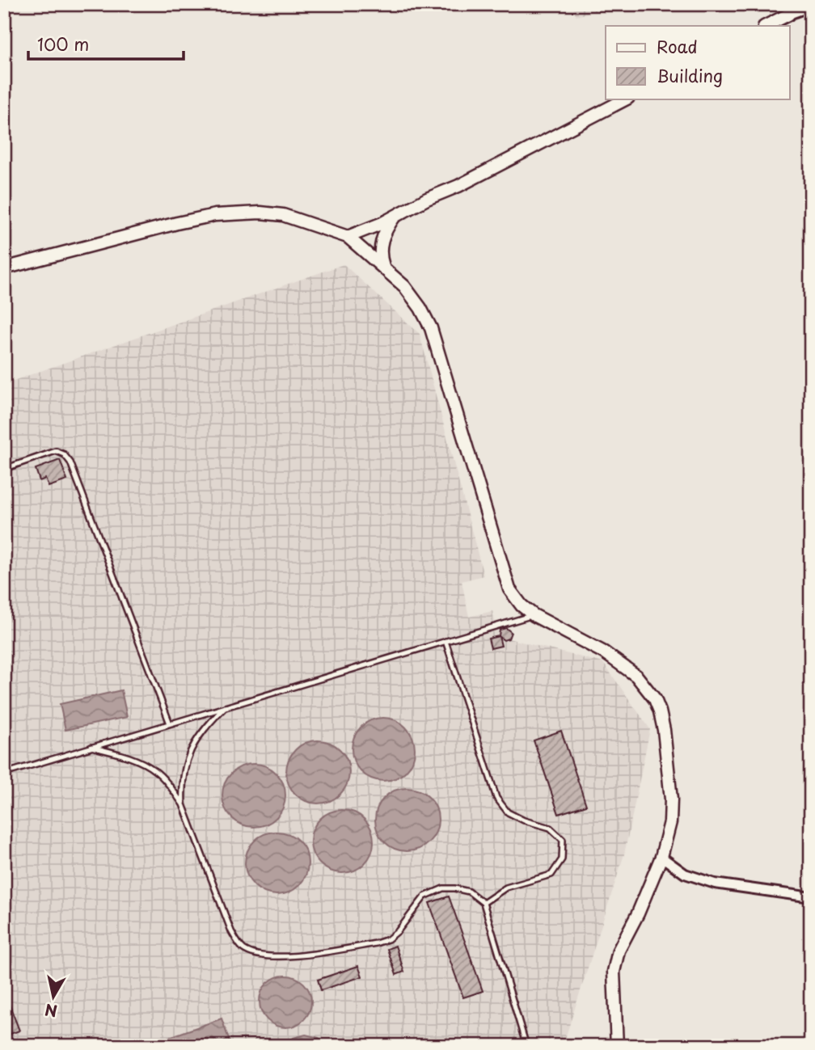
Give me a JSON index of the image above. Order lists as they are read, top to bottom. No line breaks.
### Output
{"legend":["Road","Building"],"scale_bar":"100 m","north":"bottom"}
